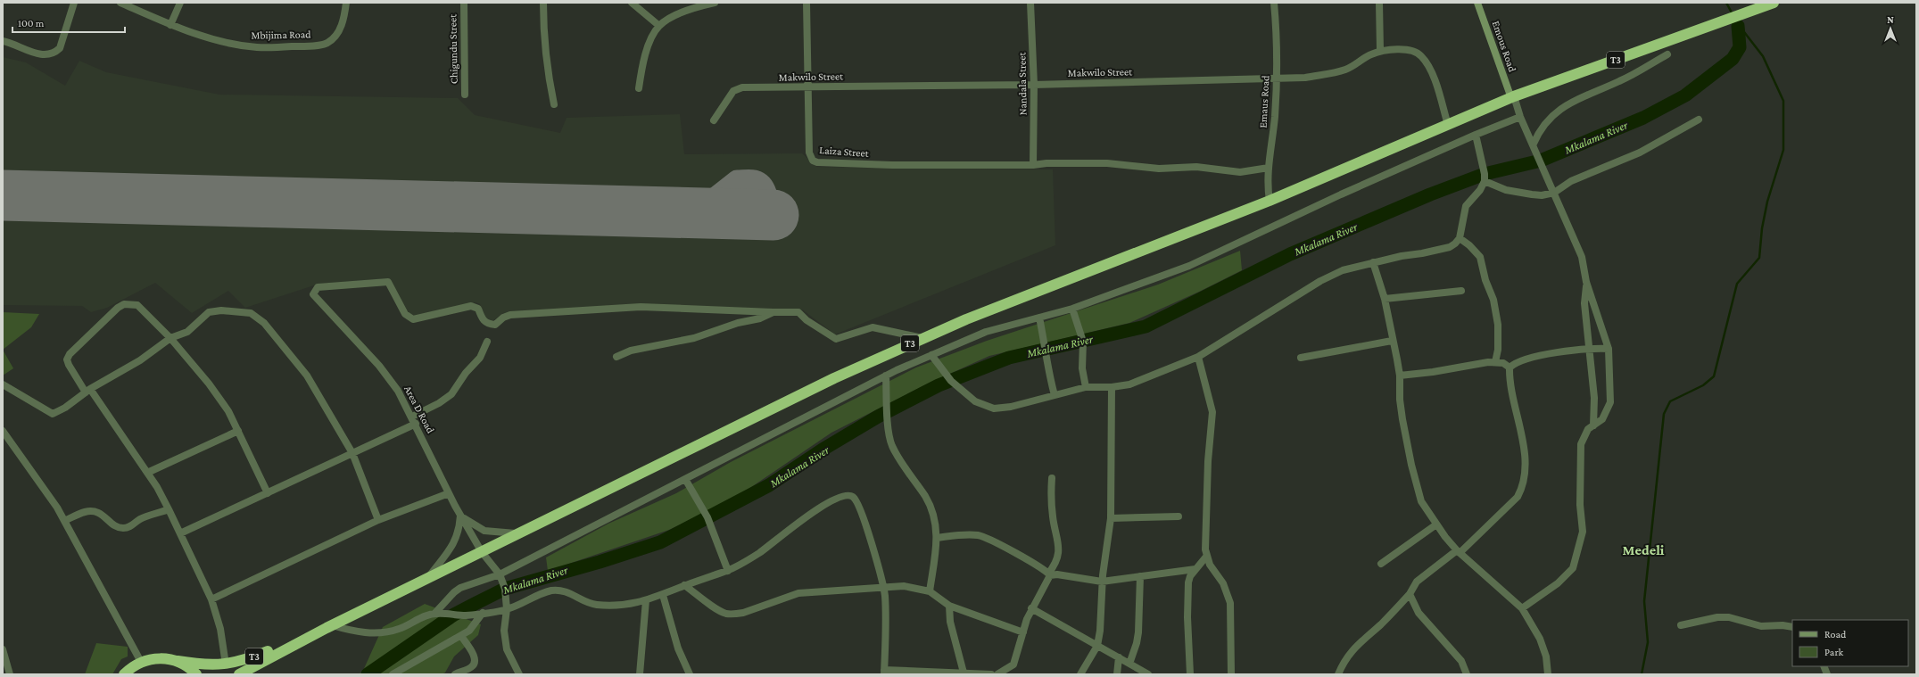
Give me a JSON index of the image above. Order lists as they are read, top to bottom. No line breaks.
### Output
{"streets":{"highway":["T3"],"street":["Mbijima Road","Emous Road","Chigundu Street","Makwilo Street","Nandala Street","Emaus Road","Laiza Street","Area D Road"]},"crossings":[["Emous Road","T3"],["T3","Makwilo Street"],["T3","Emaus Road"],["T3","Area D Road"],["Makwilo Street","Nandala Street"],["Makwilo Street","Emaus Road"],["Makwilo Street","Laiza Street"],["Nandala Street","Laiza Street"]],"districts":["Medeli"],"water":["Mkalama River"],"legend":["Road","Park"],"scale_bar":"100 m","north":"top"}
